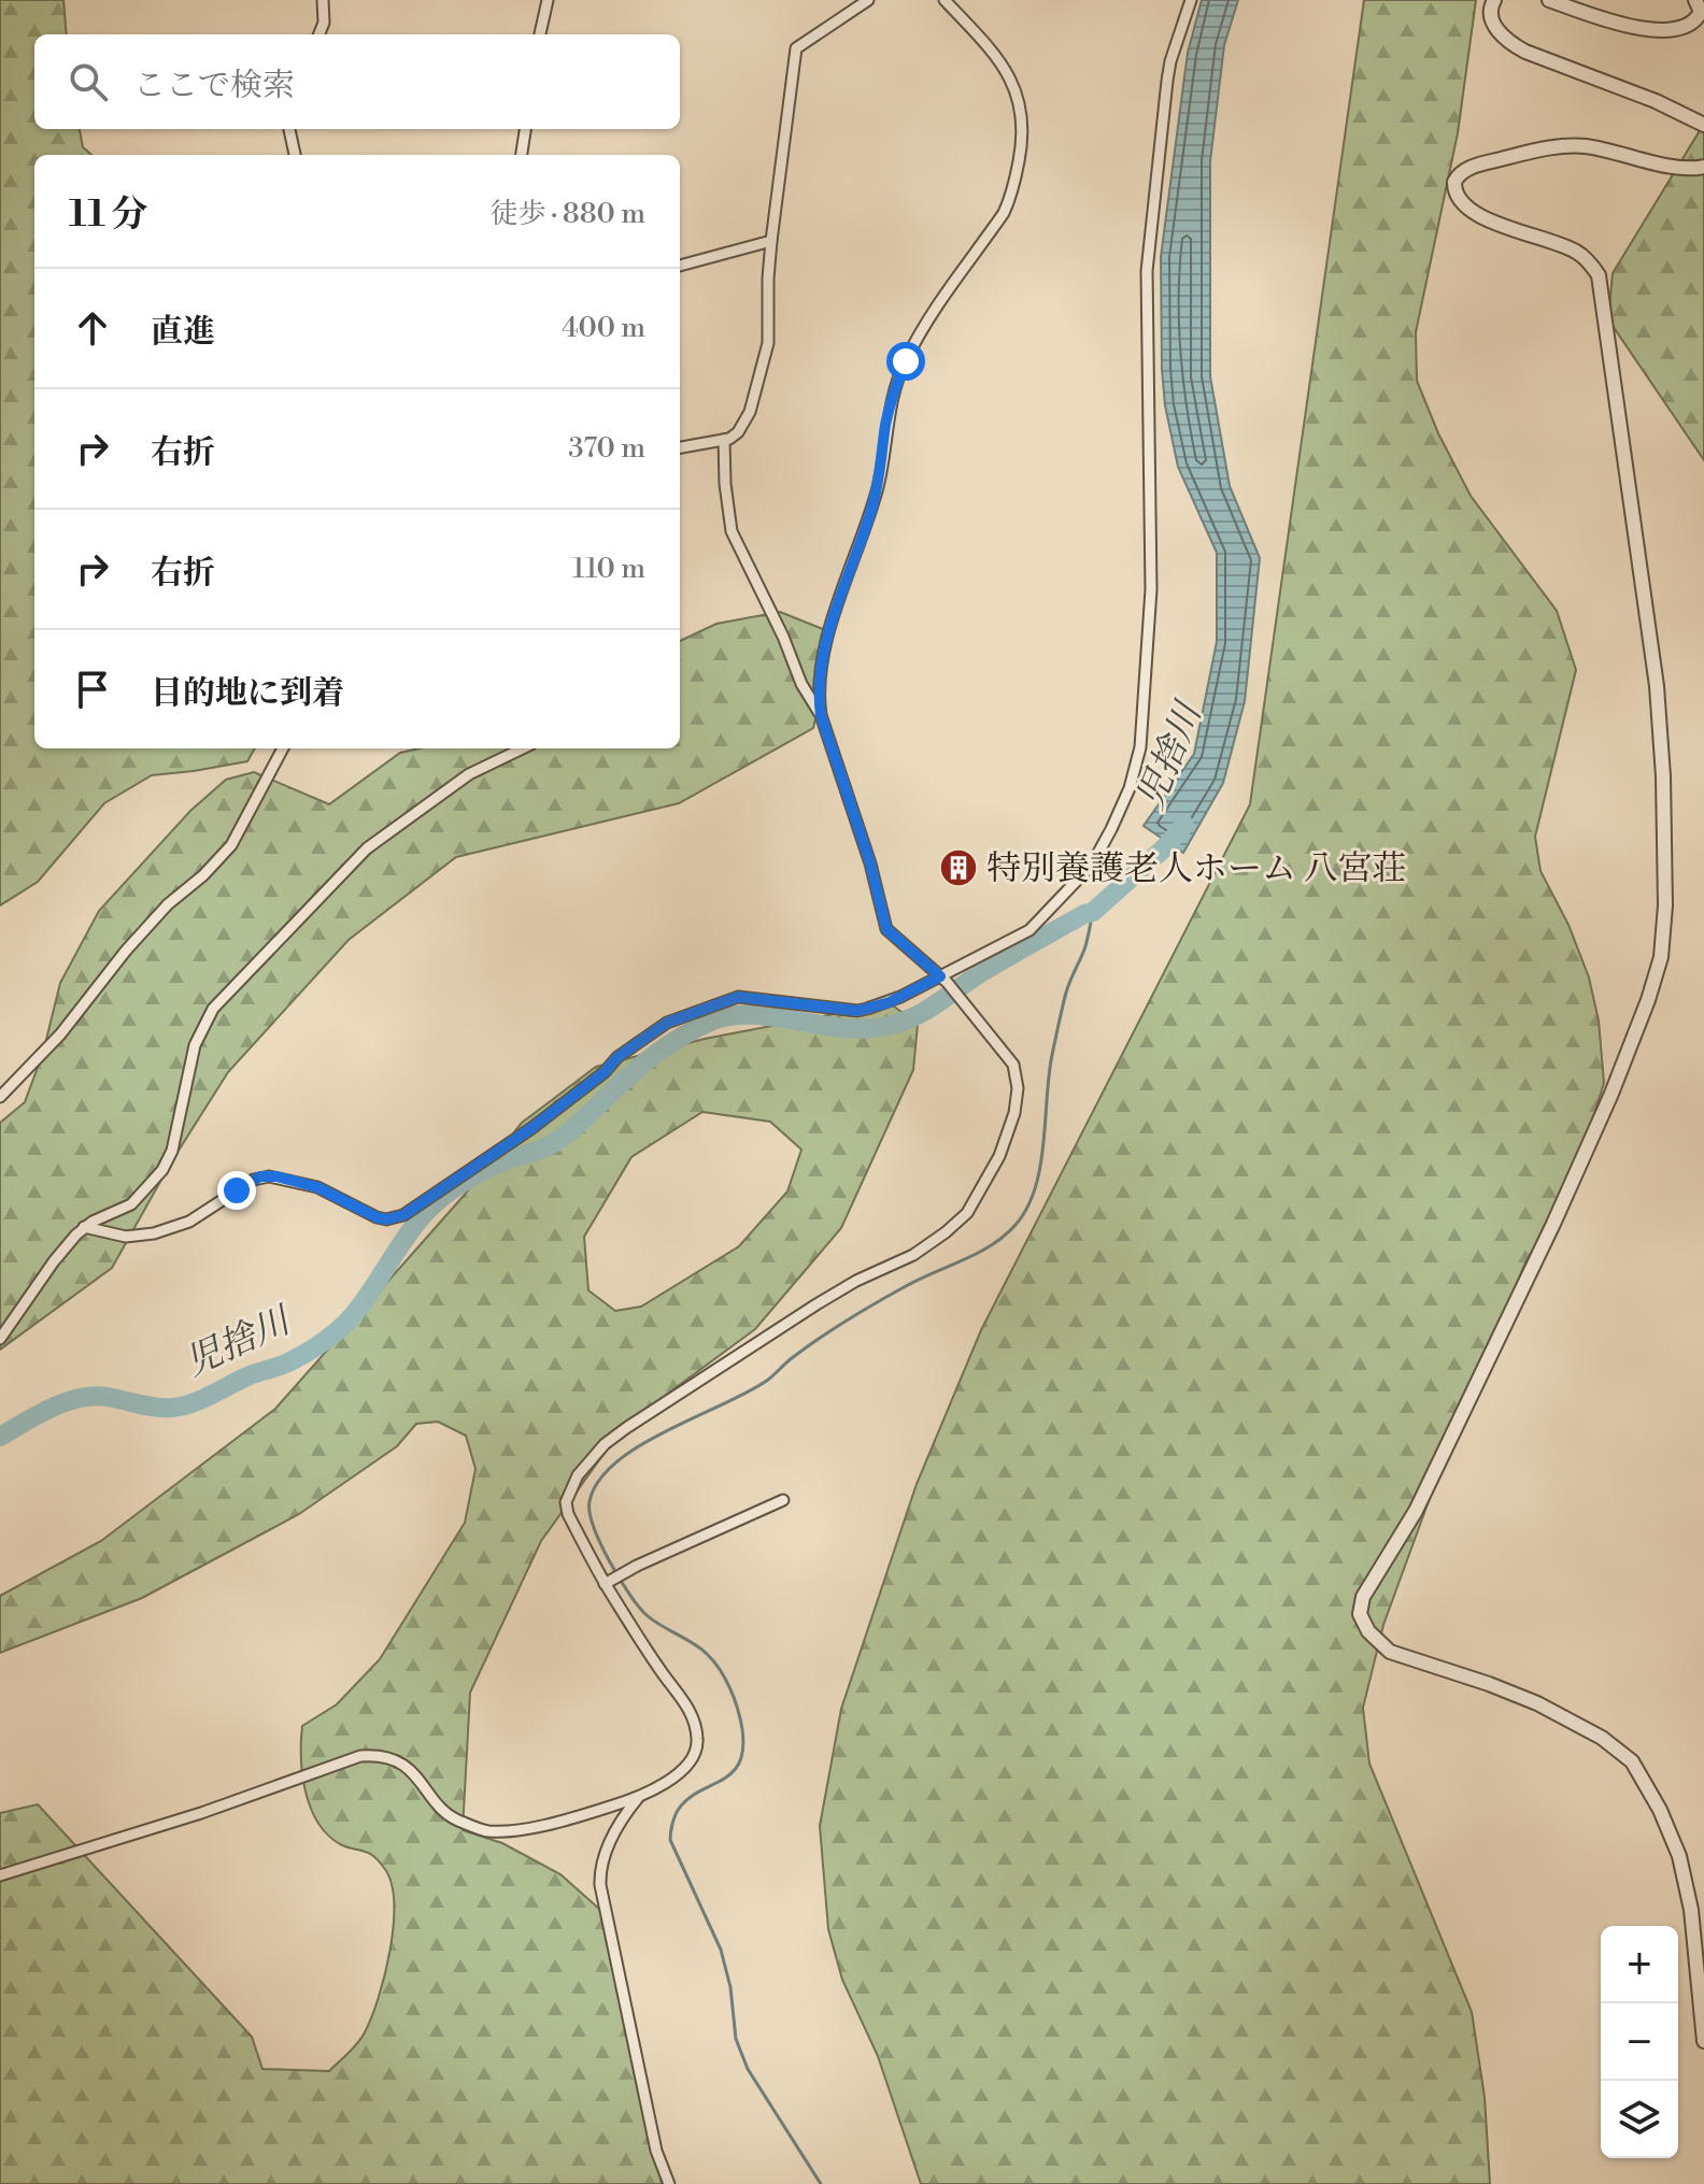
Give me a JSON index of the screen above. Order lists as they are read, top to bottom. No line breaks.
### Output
{"water":["児捨川"],"places":{"building":["特別養護老人ホーム 八宮荘"]},"page":{"search":"ここで検索","heading":["11 分","徒歩 · 880 m"],"list":[["直進","400 m"],["右折","370 m"],["右折","110 m"],"目的地に到着"],"map_buttons":["+","−"]}}
